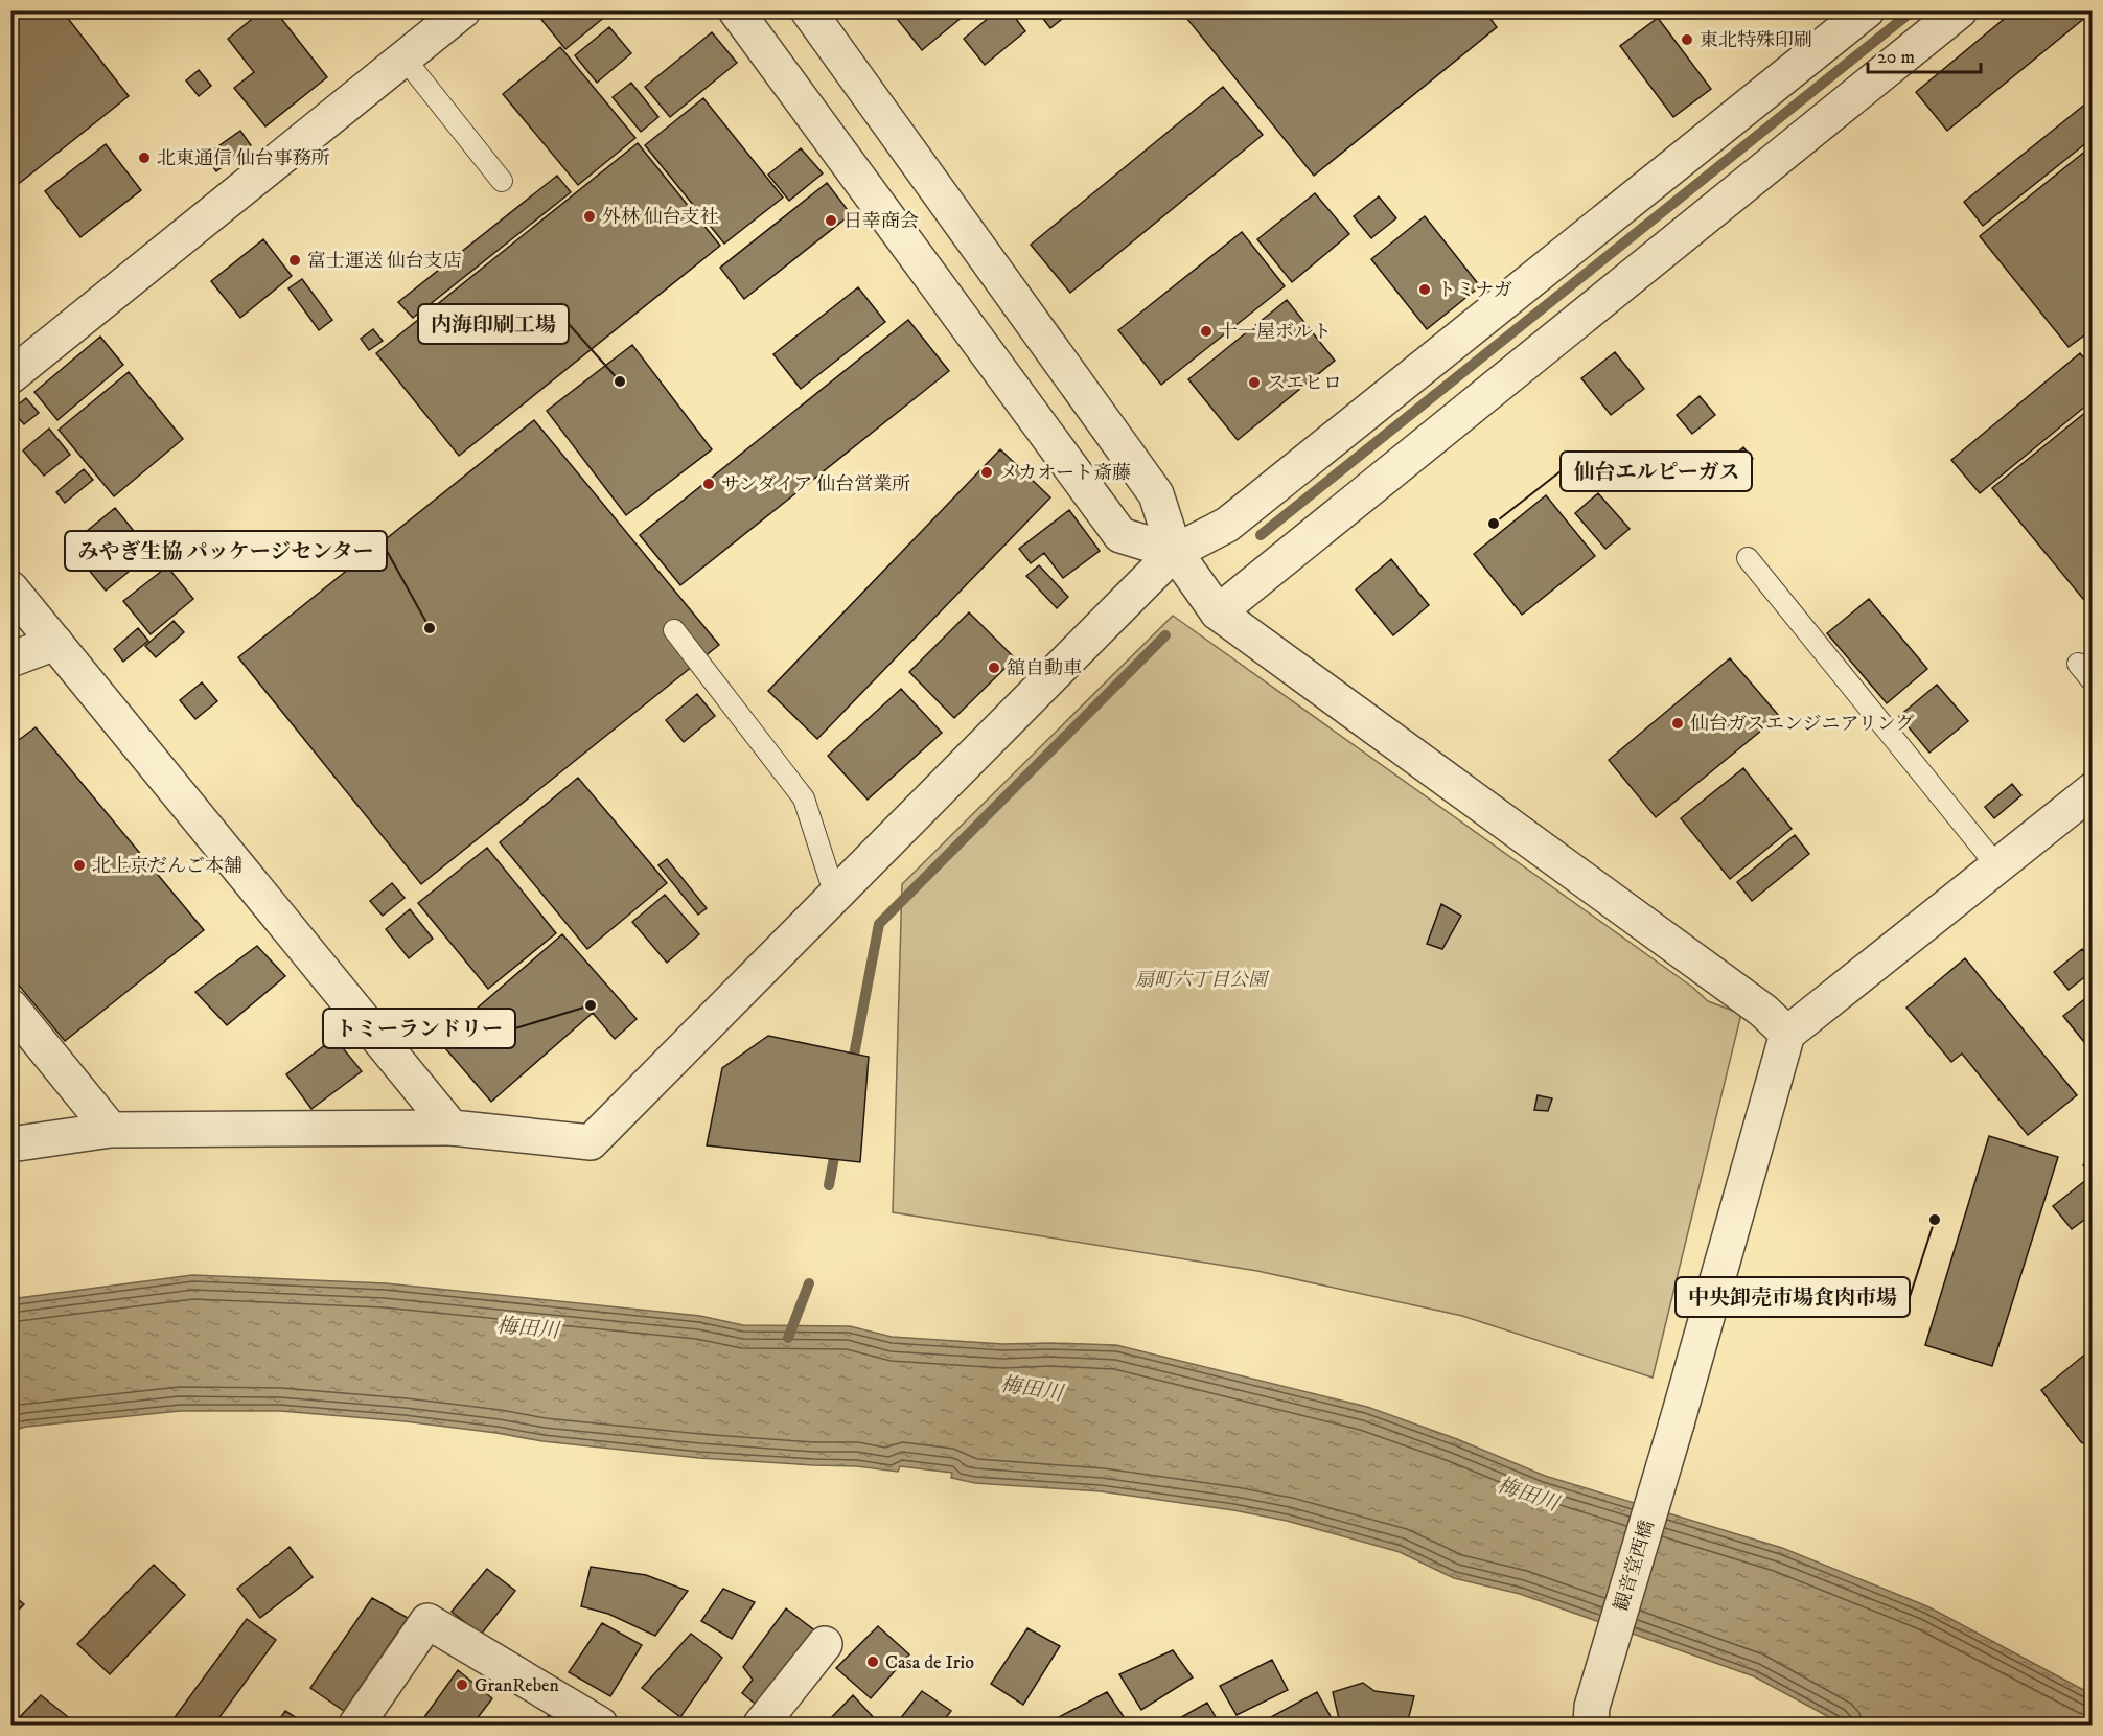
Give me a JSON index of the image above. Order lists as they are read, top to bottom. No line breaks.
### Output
{"streets":{"street":["観音堂西橋"]},"water":["梅田川"],"parks":["扇町六丁目公園"],"places":["東北特殊印刷","北東通信 仙台事務所","外林 仙台支社","日幸商会","富士運送 仙台支店","トミナガ","十一屋ボルト","内海印刷工場","スエヒロ","メカオート斎藤","サンダイア 仙台営業所","仙台エルピーガス","みやぎ生協 パッケージセンター","舘自動車","仙台ガスエンジニアリング","北上京だんご本舗","トミーランドリー","中央卸売市場食肉市場","Casa de Irio","GranReben"],"scale_bar":"20 m"}
